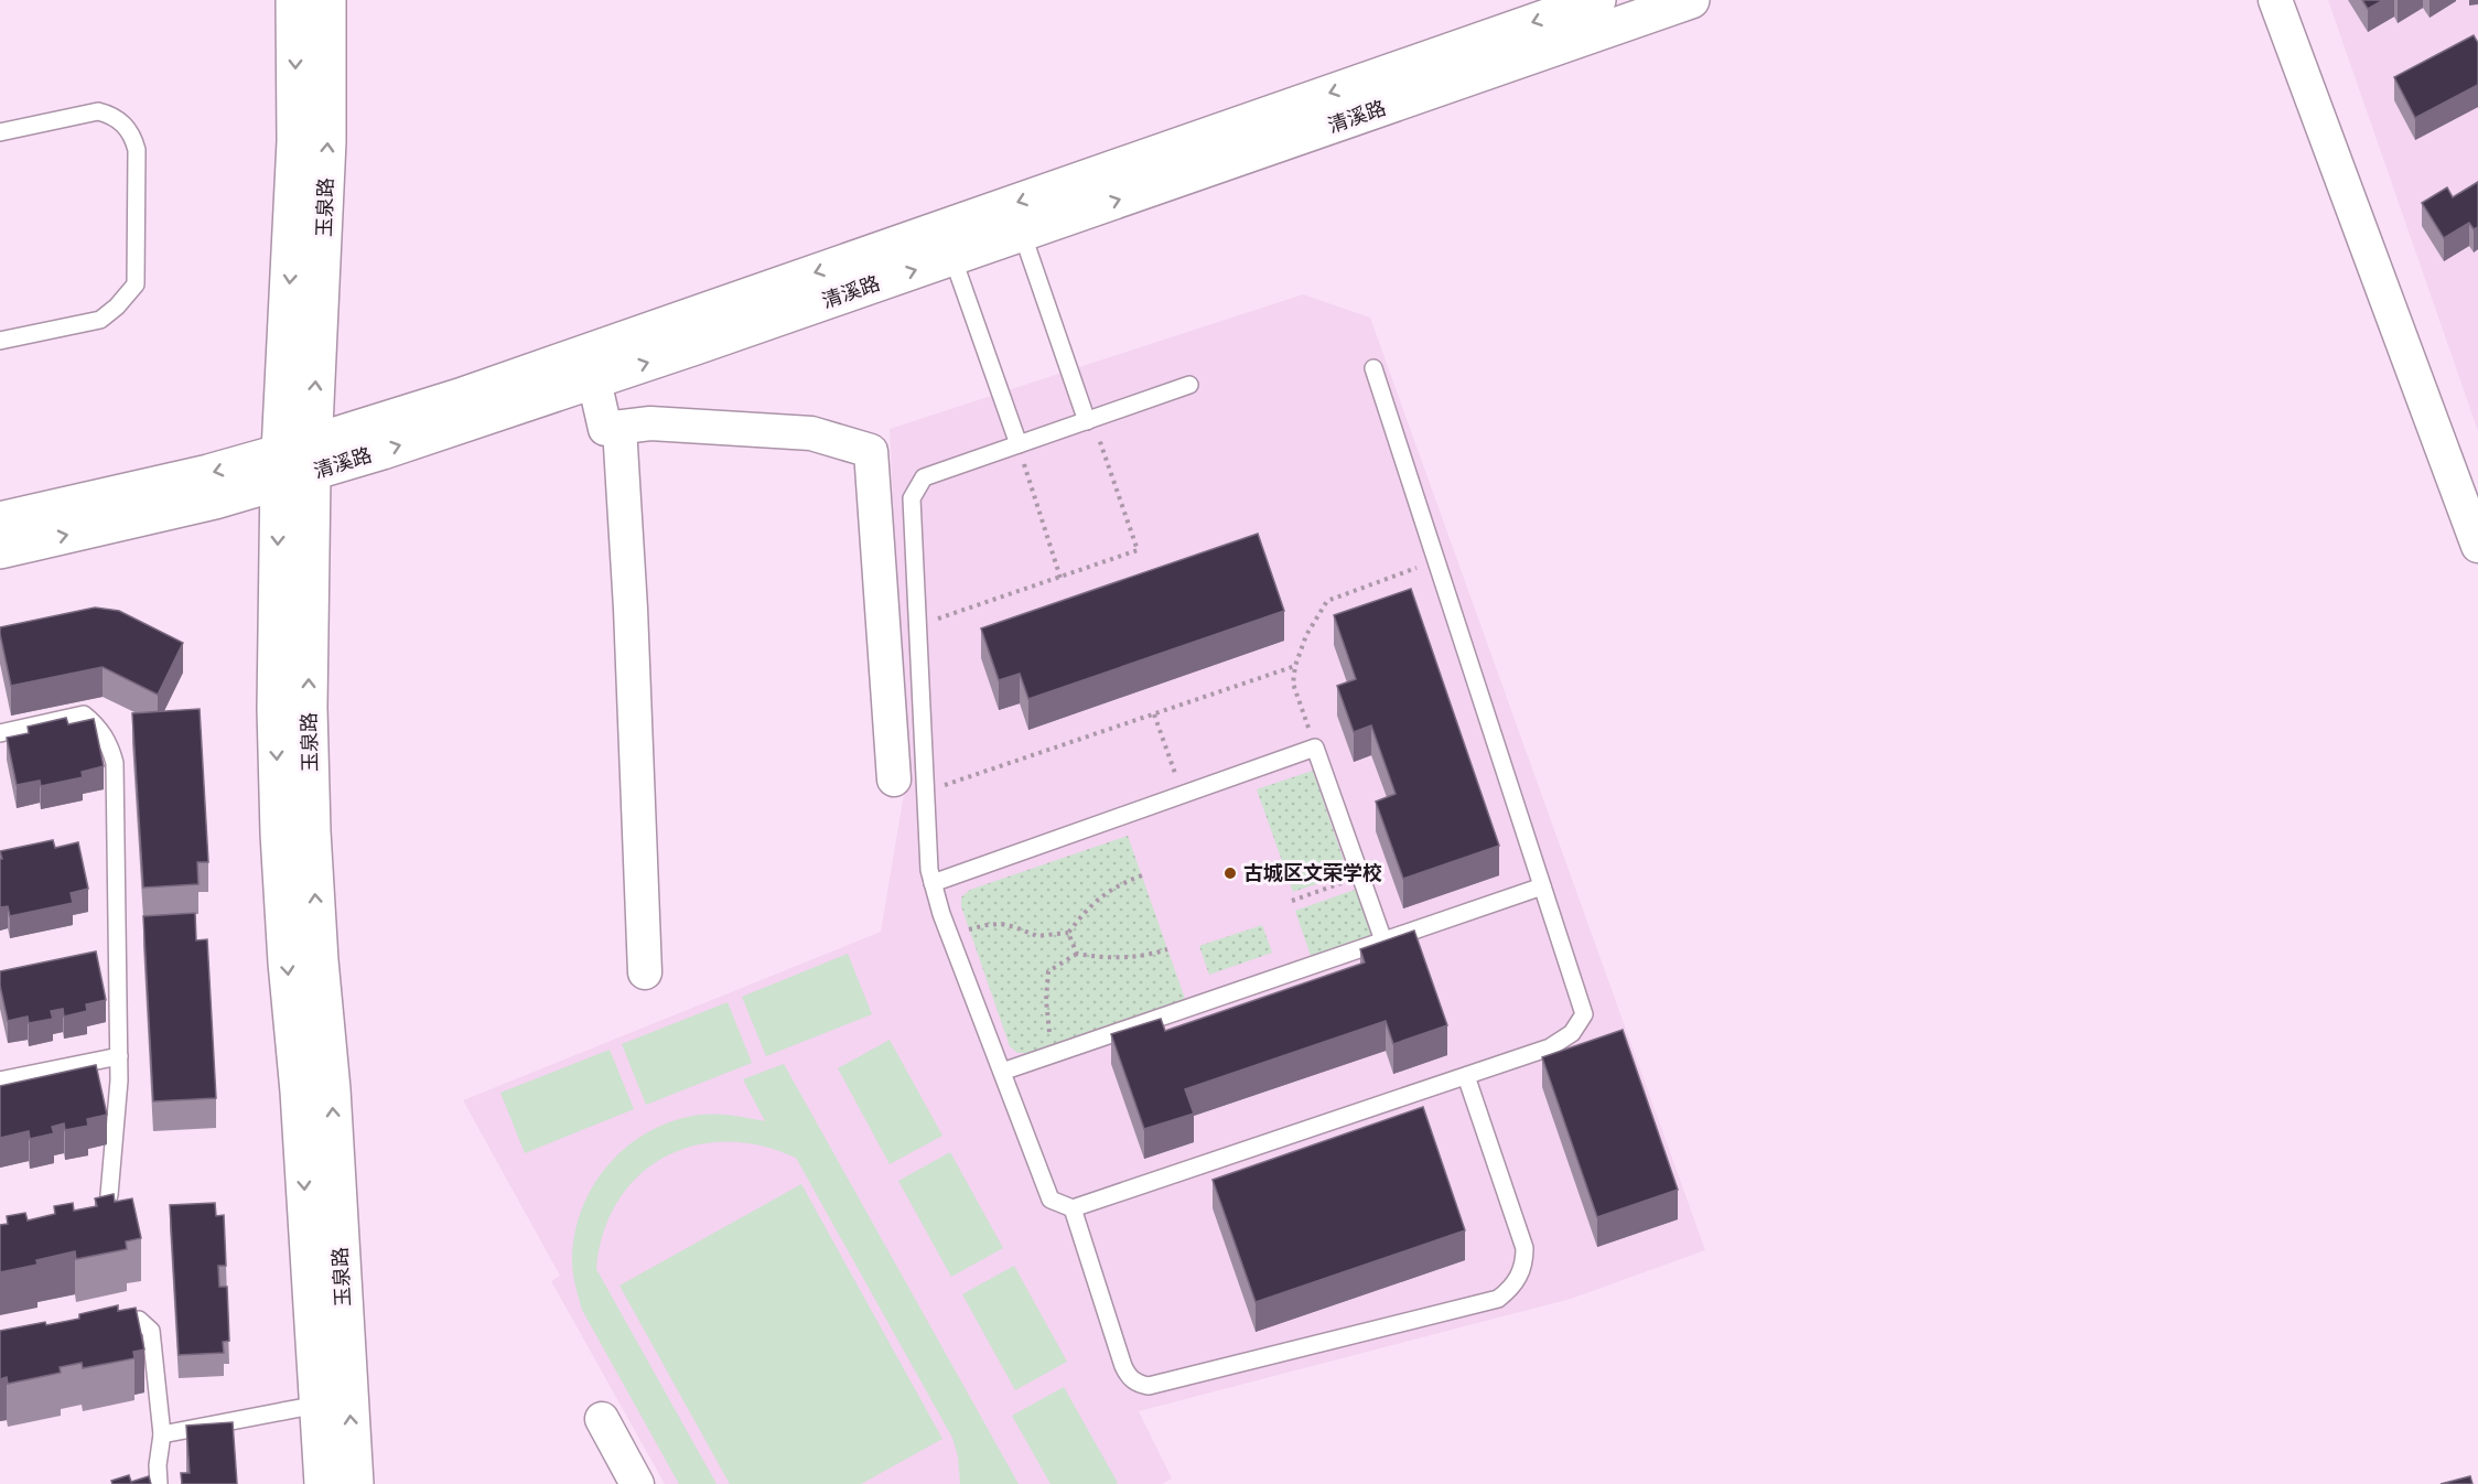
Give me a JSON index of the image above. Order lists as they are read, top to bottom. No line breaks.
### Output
{"streets":{"street":["清溪路","玉泉路"]},"crossings":[["清溪路","玉泉路"]],"places":["古城区文荣学校"]}
